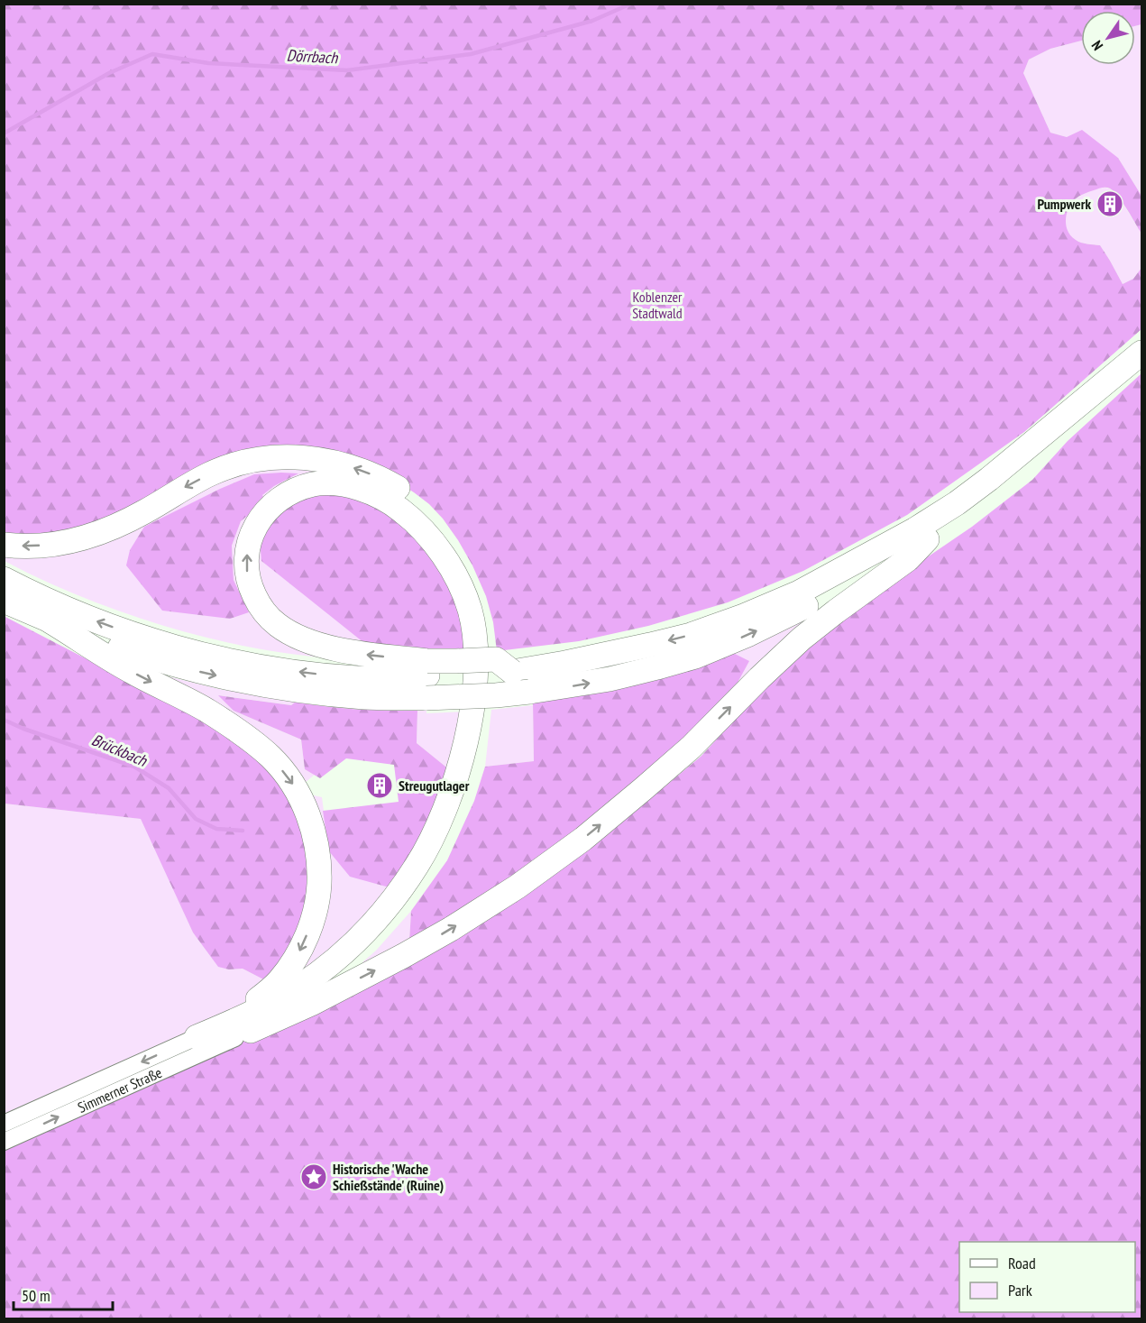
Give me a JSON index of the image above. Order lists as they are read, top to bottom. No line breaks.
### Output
{"streets":{"street":["Simmerner Straße"]},"water":["Dörrbach","Brückbach"],"parks":["Koblenzer Stadtwald"],"places":{"building":["Pumpwerk","Streugutlager"],"place":["Historische 'Wache Schießstände' (Ruine)"]},"legend":["Road","Park"],"scale_bar":"50 m","north":"bottom left"}
